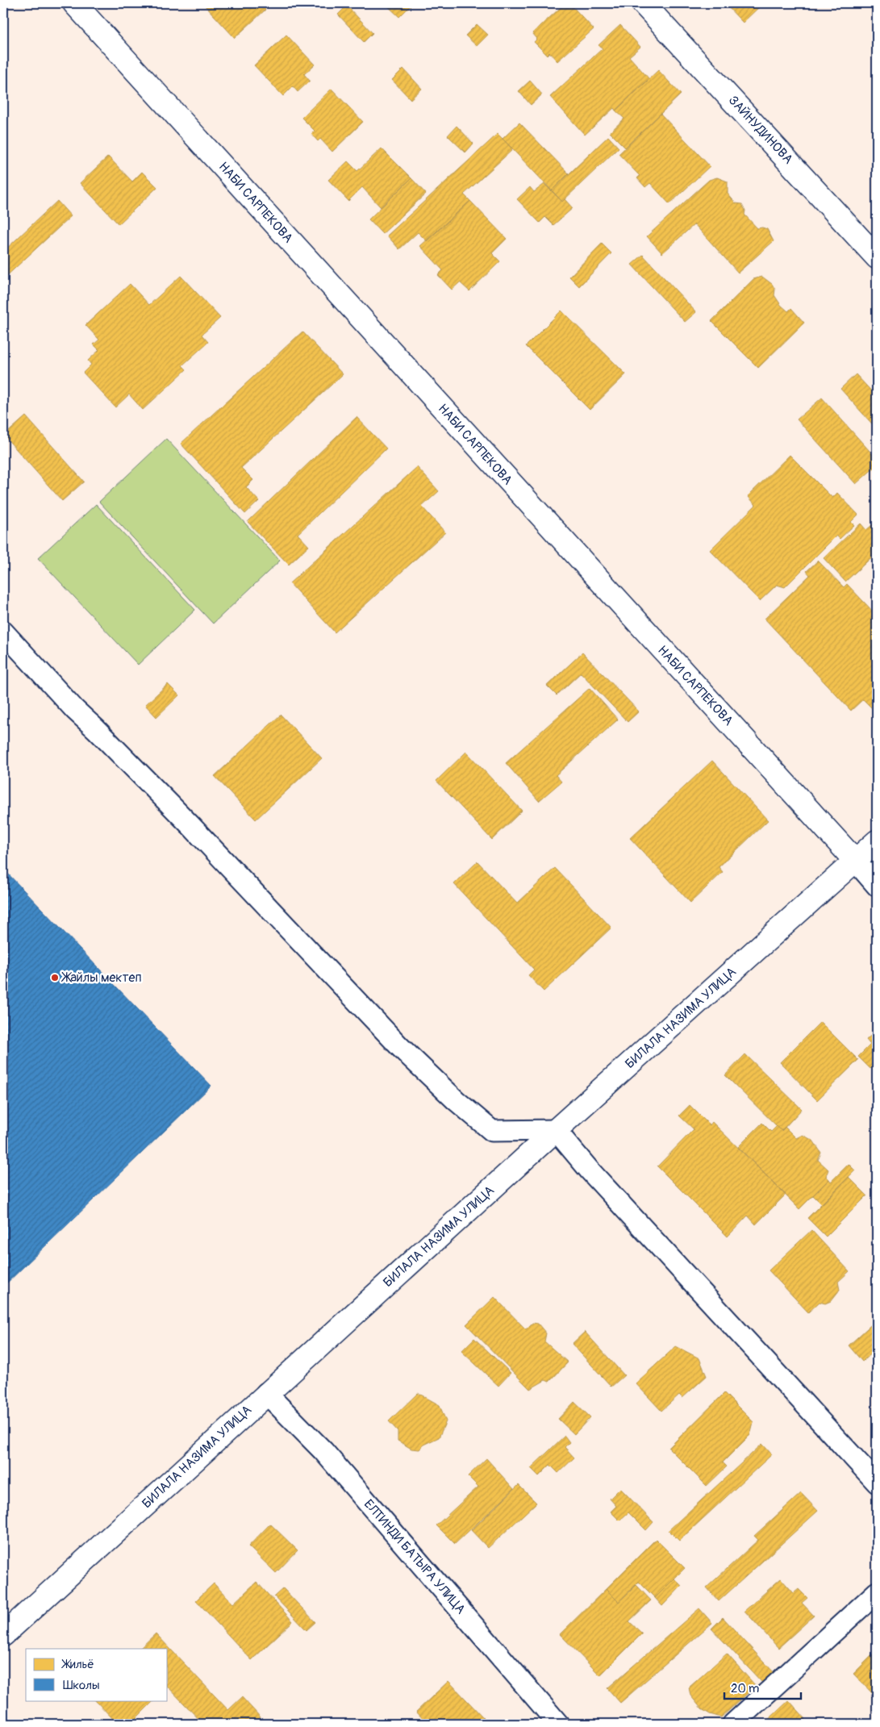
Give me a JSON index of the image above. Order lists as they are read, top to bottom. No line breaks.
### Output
{"streets":{"street":["ЗАЙНУДИНОВА","НАБИ САРПЕКОВА","БИЛАЛА НАЗИМА УЛИЦА","ЕЛТИНДИ БАТЫРА УЛИЦА"]},"crossings":[["НАБИ САРПЕКОВА","БИЛАЛА НАЗИМА УЛИЦА"],["БИЛАЛА НАЗИМА УЛИЦА","ЕЛТИНДИ БАТЫРА УЛИЦА"]],"places":["Жайлы мектеп"],"legend":["Жильё","Школы"],"scale_bar":"20 m"}
